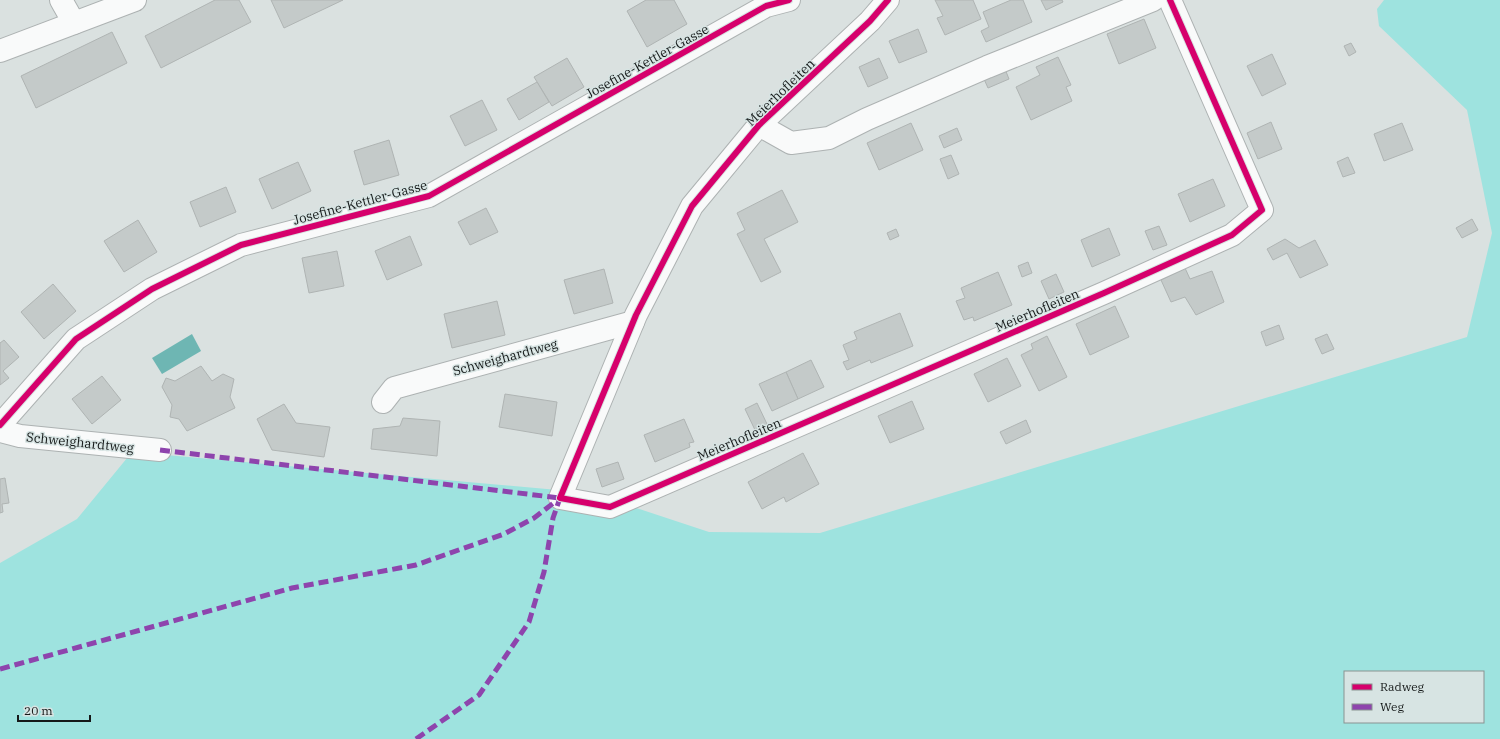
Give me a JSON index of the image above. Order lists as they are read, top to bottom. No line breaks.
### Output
{"streets":{"street":["Josefine-Kettler-Gasse","Meierhofleiten","Schweighardtweg"]},"crossings":[["Meierhofleiten","Schweighardtweg"]],"legend":["Radweg","Weg"],"scale_bar":"20 m"}
